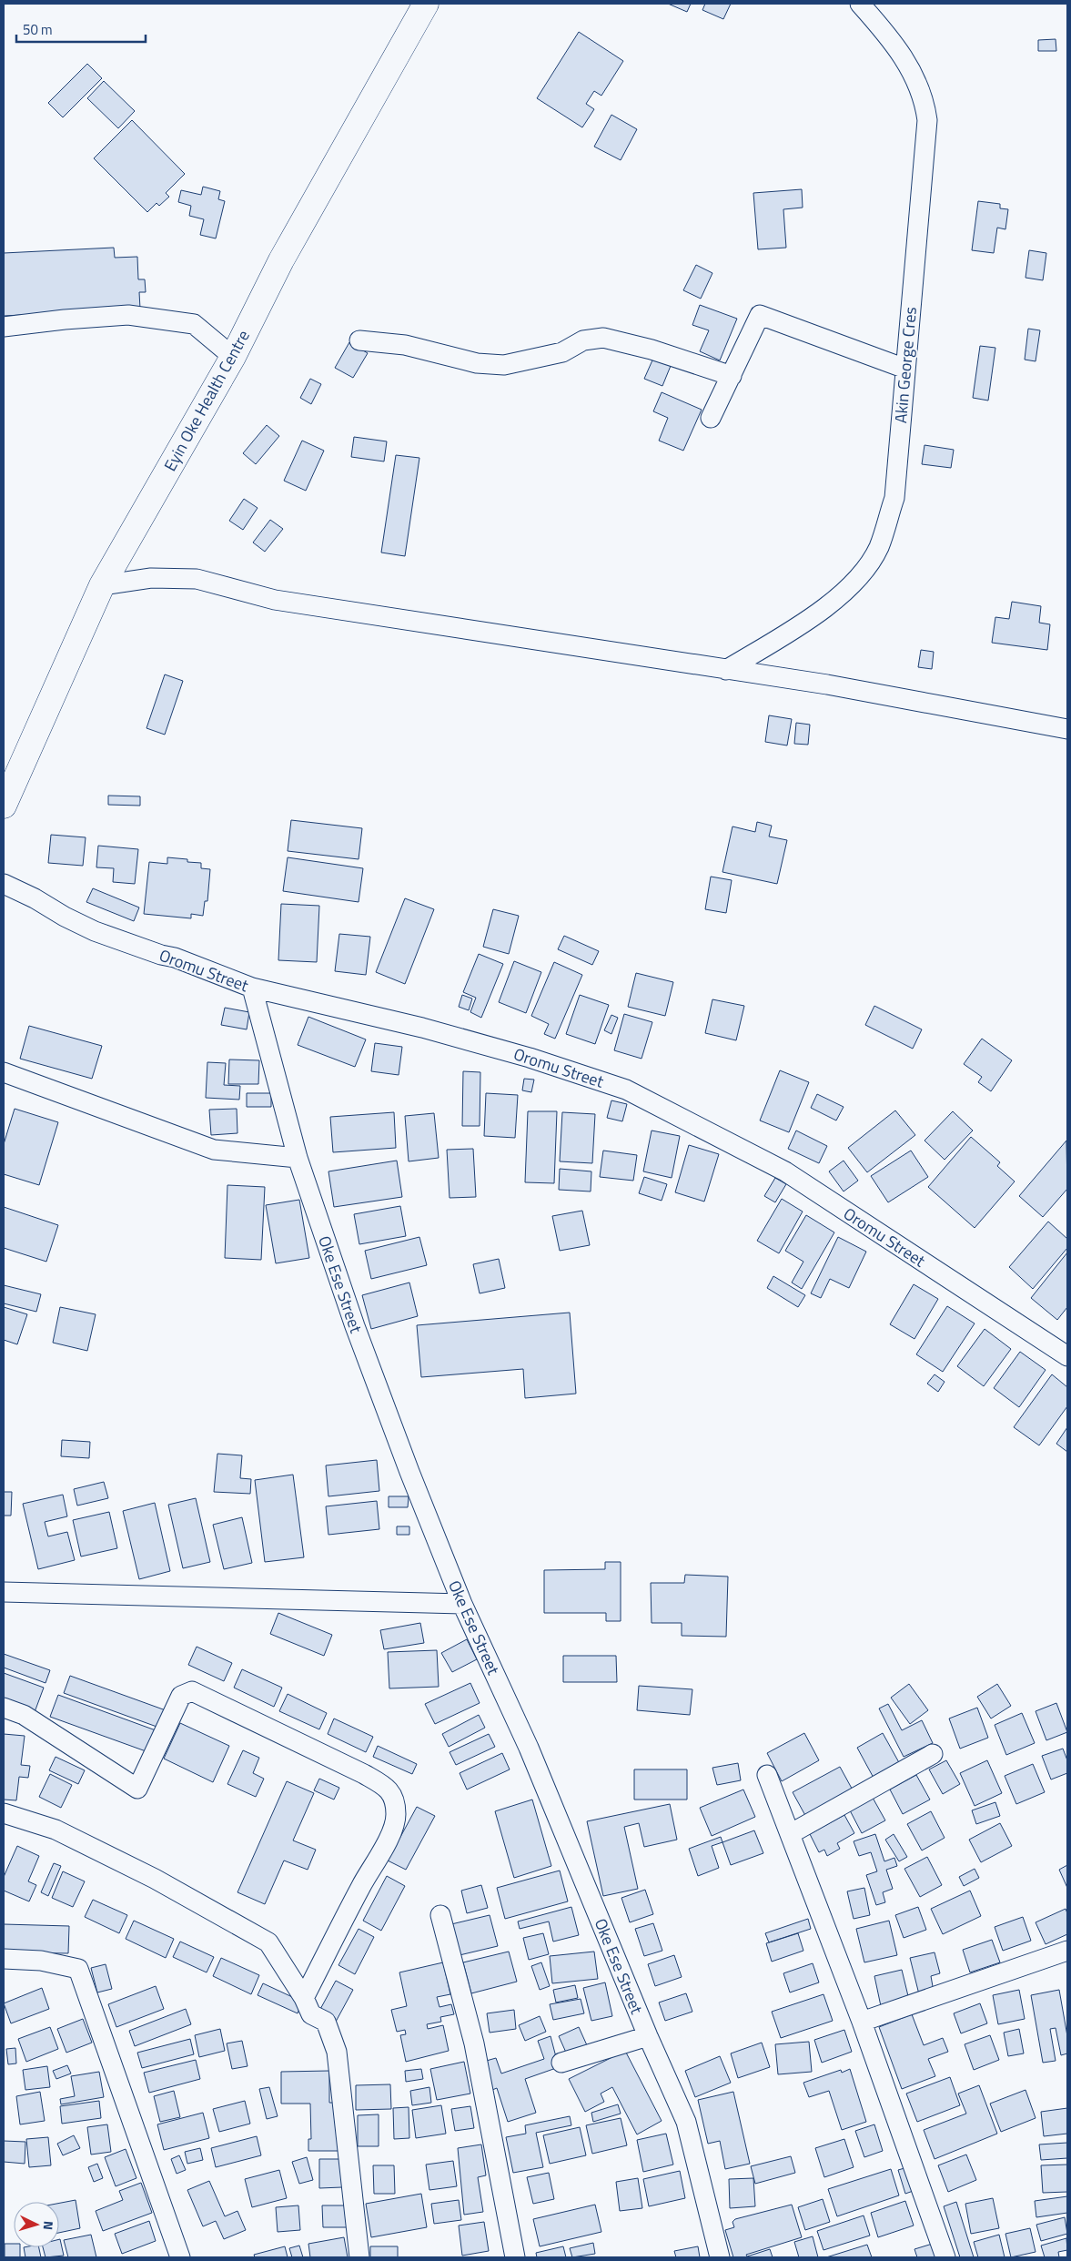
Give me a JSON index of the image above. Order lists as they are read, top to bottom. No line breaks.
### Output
{"streets":{"main road":["Eyin Oke Health Centre"],"street":["Akin George Cres","Oromu Street","Oke Ese Street"]},"crossings":[["Oromu Street","Oke Ese Street"]],"scale_bar":"50 m","north":"right"}
